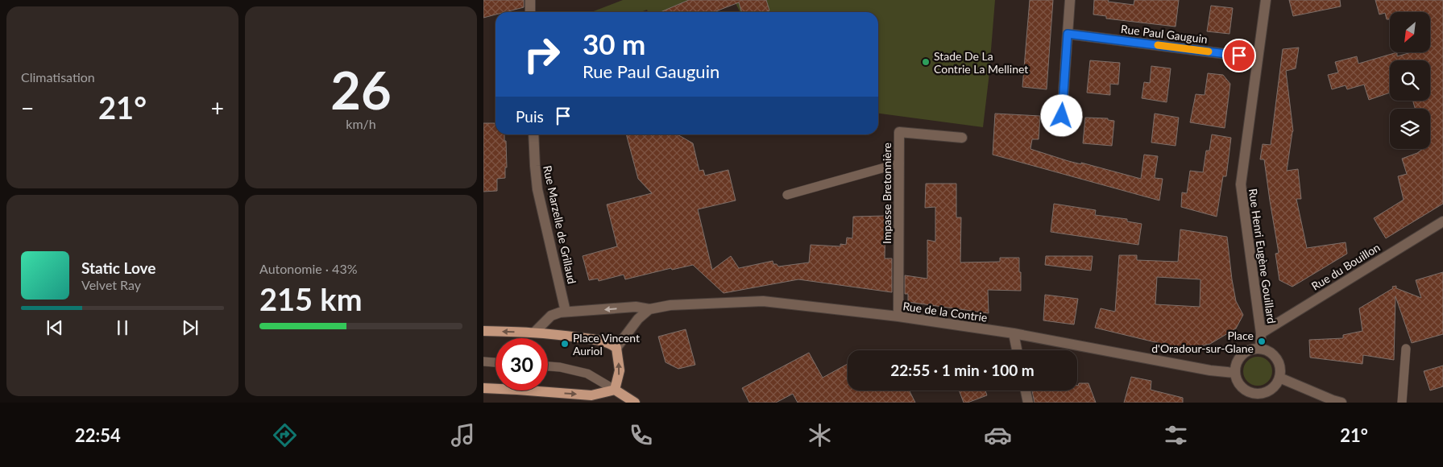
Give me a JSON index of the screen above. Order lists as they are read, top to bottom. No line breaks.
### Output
{"streets":{"street":["Rue Paul Gauguin","Impasse Bretonnière","Rue Marzelle de Grillaud","Rue Henri Eugène Gouillard","Rue du Bouillon","Rue de la Contrie"]},"crossings":[["Rue Paul Gauguin","Rue Henri Eugène Gouillard"],["Impasse Bretonnière","Rue de la Contrie"],["Rue Henri Eugène Gouillard","Rue du Bouillon"],["Rue Henri Eugène Gouillard","Rue de la Contrie"]],"places":["Stade De La Contrie La Mellinet","Place d'Oradour-sur-Glane","Place Vincent Auriol"],"north":"bottom left","page":{"tile":["Climatisation",["26","km/h"],["Autonomie · 43%","215 km"]],"turn":["30 m","Rue Paul Gauguin"],"heat":["−","21°","+"],"then":"Puis","song":["Static Love","Velvet Ray"],"limit":"30","trip":"22:55 · 1 min · 100 m","tabs":["22:54","21°"]}}
